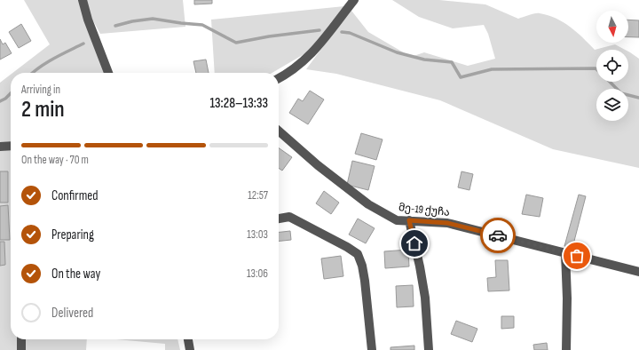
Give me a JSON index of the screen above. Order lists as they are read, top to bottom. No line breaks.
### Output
{"streets":{"street":["მე-19 ქუჩა"]},"north":"bottom","page":{"heading":["2 min","Arriving in","13:28–13:33"],"bar":"On the way · 70 m","list":[["Confirmed","12:57"],["Preparing","13:03"],["On the way","13:06"],"Delivered"]}}
